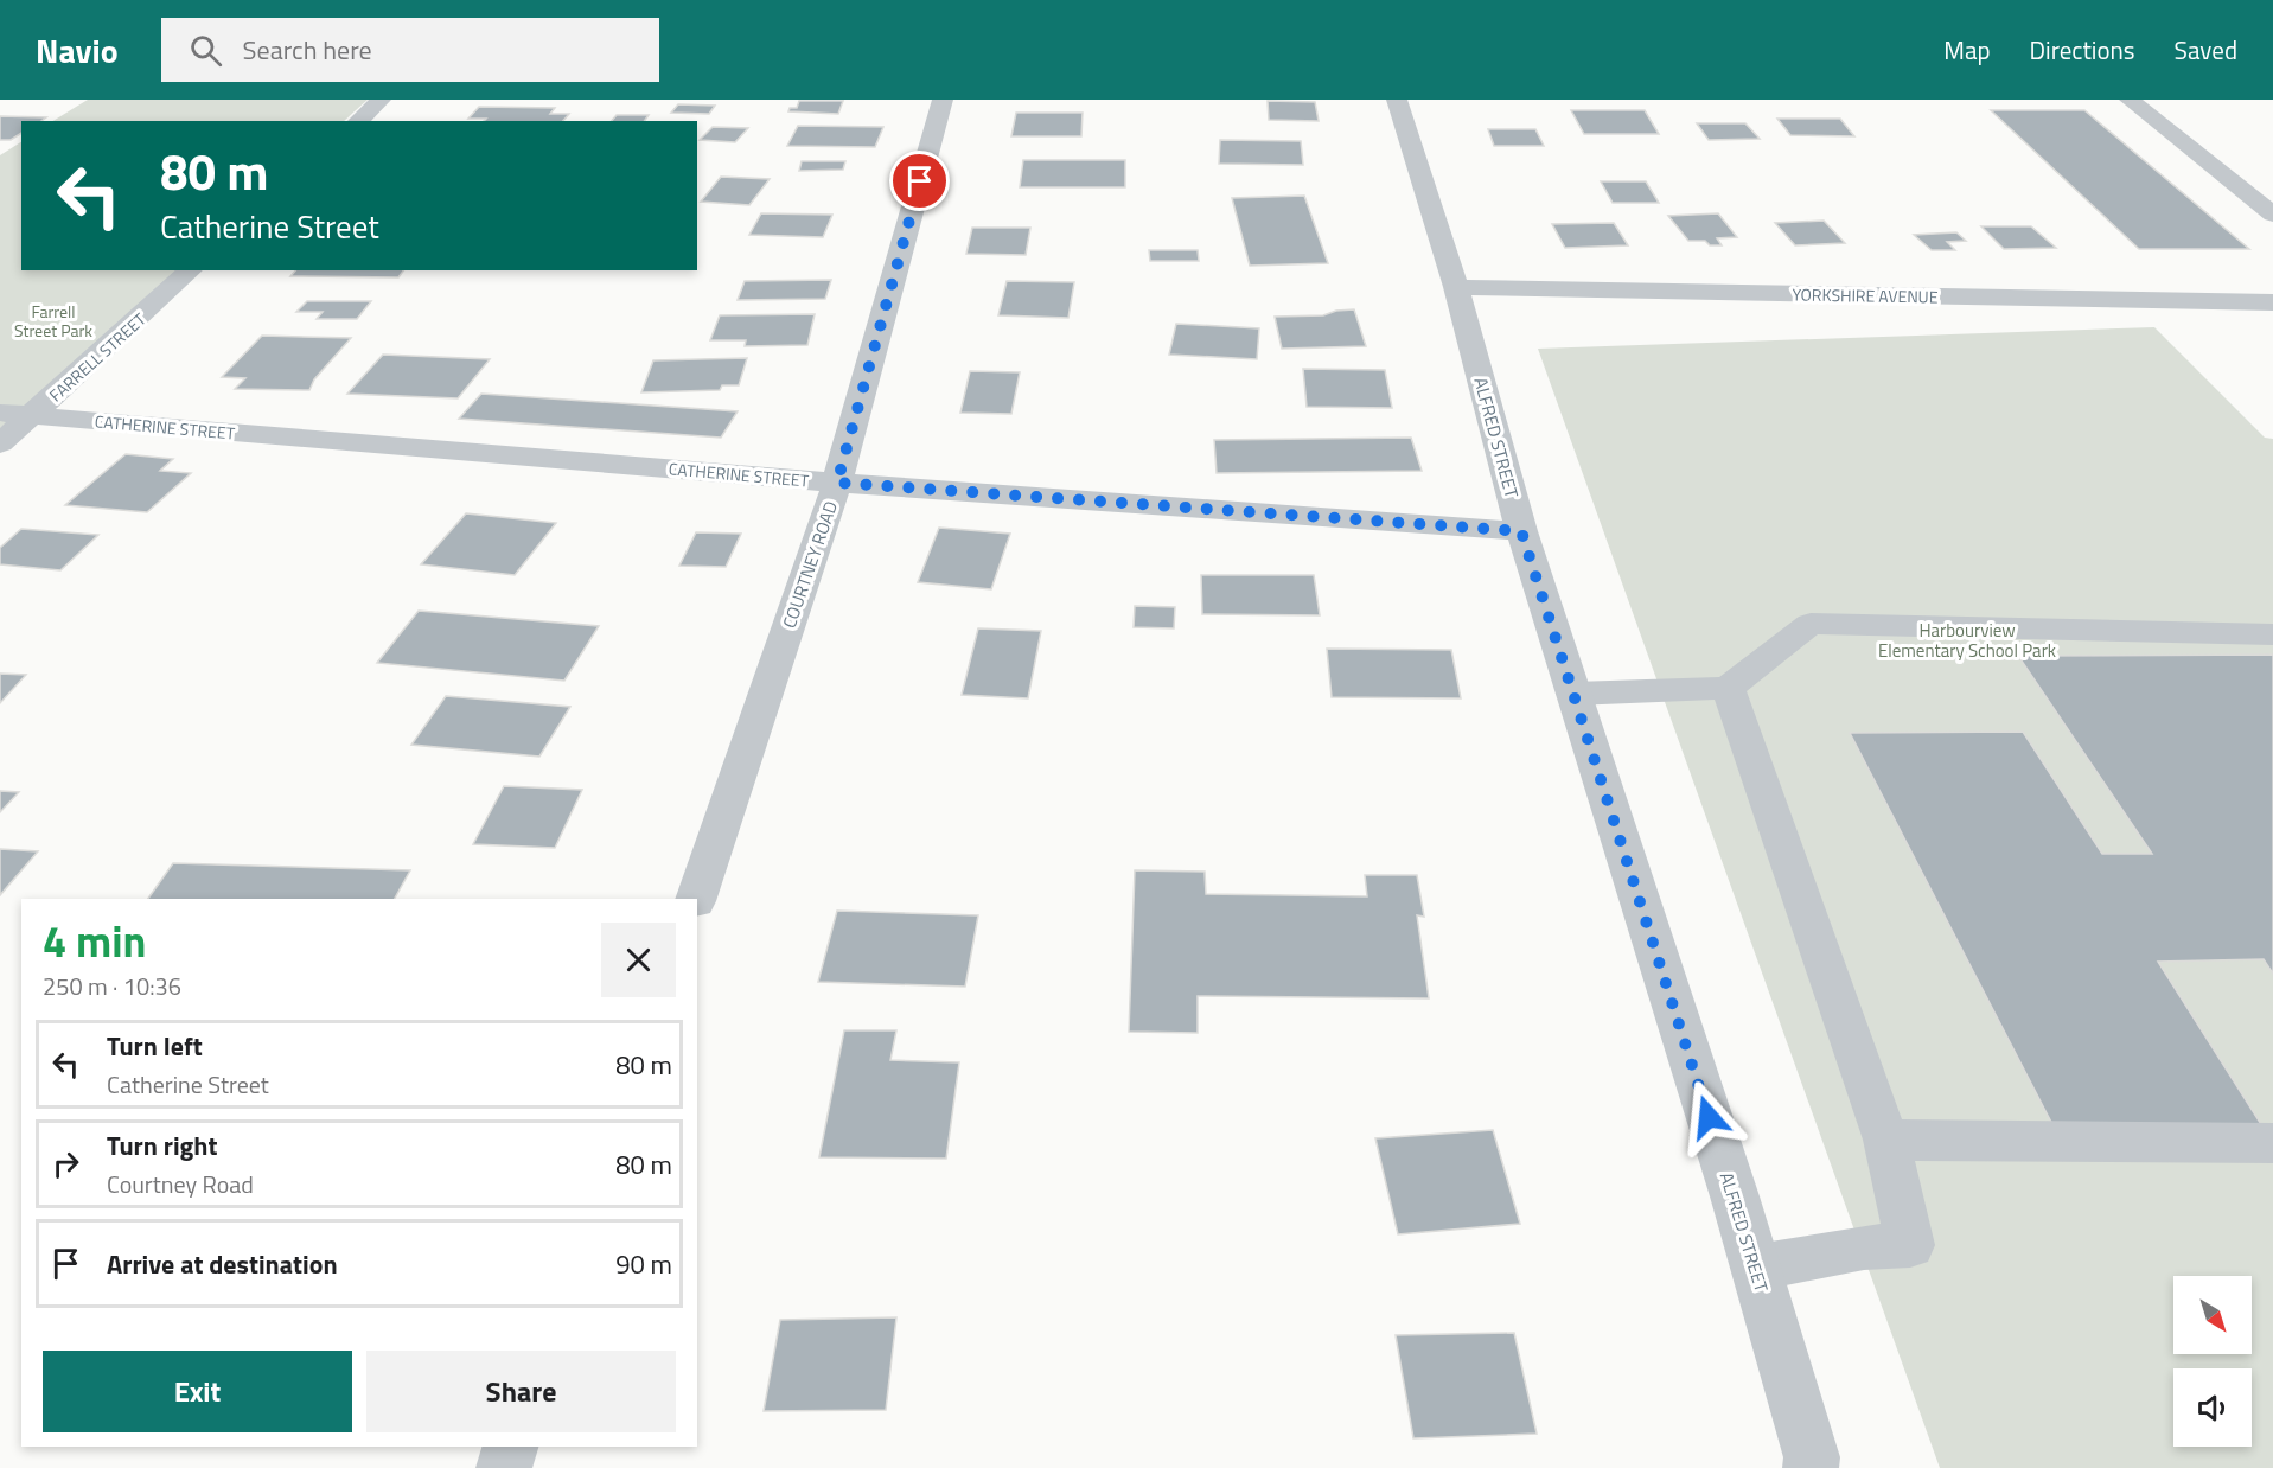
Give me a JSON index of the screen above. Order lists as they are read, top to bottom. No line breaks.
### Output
{"streets":{"street":["YORKSHIRE AVENUE","FARRELL STREET","CATHERINE STREET","ALFRED STREET","COURTNEY ROAD"]},"crossings":[["YORKSHIRE AVENUE","ALFRED STREET"],["FARRELL STREET","CATHERINE STREET"],["CATHERINE STREET","ALFRED STREET"],["CATHERINE STREET","COURTNEY ROAD"]],"parks":["Farrell Street Park","Harbourview Elementary School Park"],"north":"bottom right","page":{"header":"Navio","search":"Search here","nav":["Map","Directions","Saved"],"turn":["80 m","Catherine Street"],"heading":["4 min","250 m · 10:36"],"list":[{"name":"Turn left","note":"Catherine Street","value":"80 m"},{"name":"Turn right","note":"Courtney Road","value":"80 m"},{"name":"Arrive at destination","value":"90 m"}],"buttons":["Exit","Share"]}}
